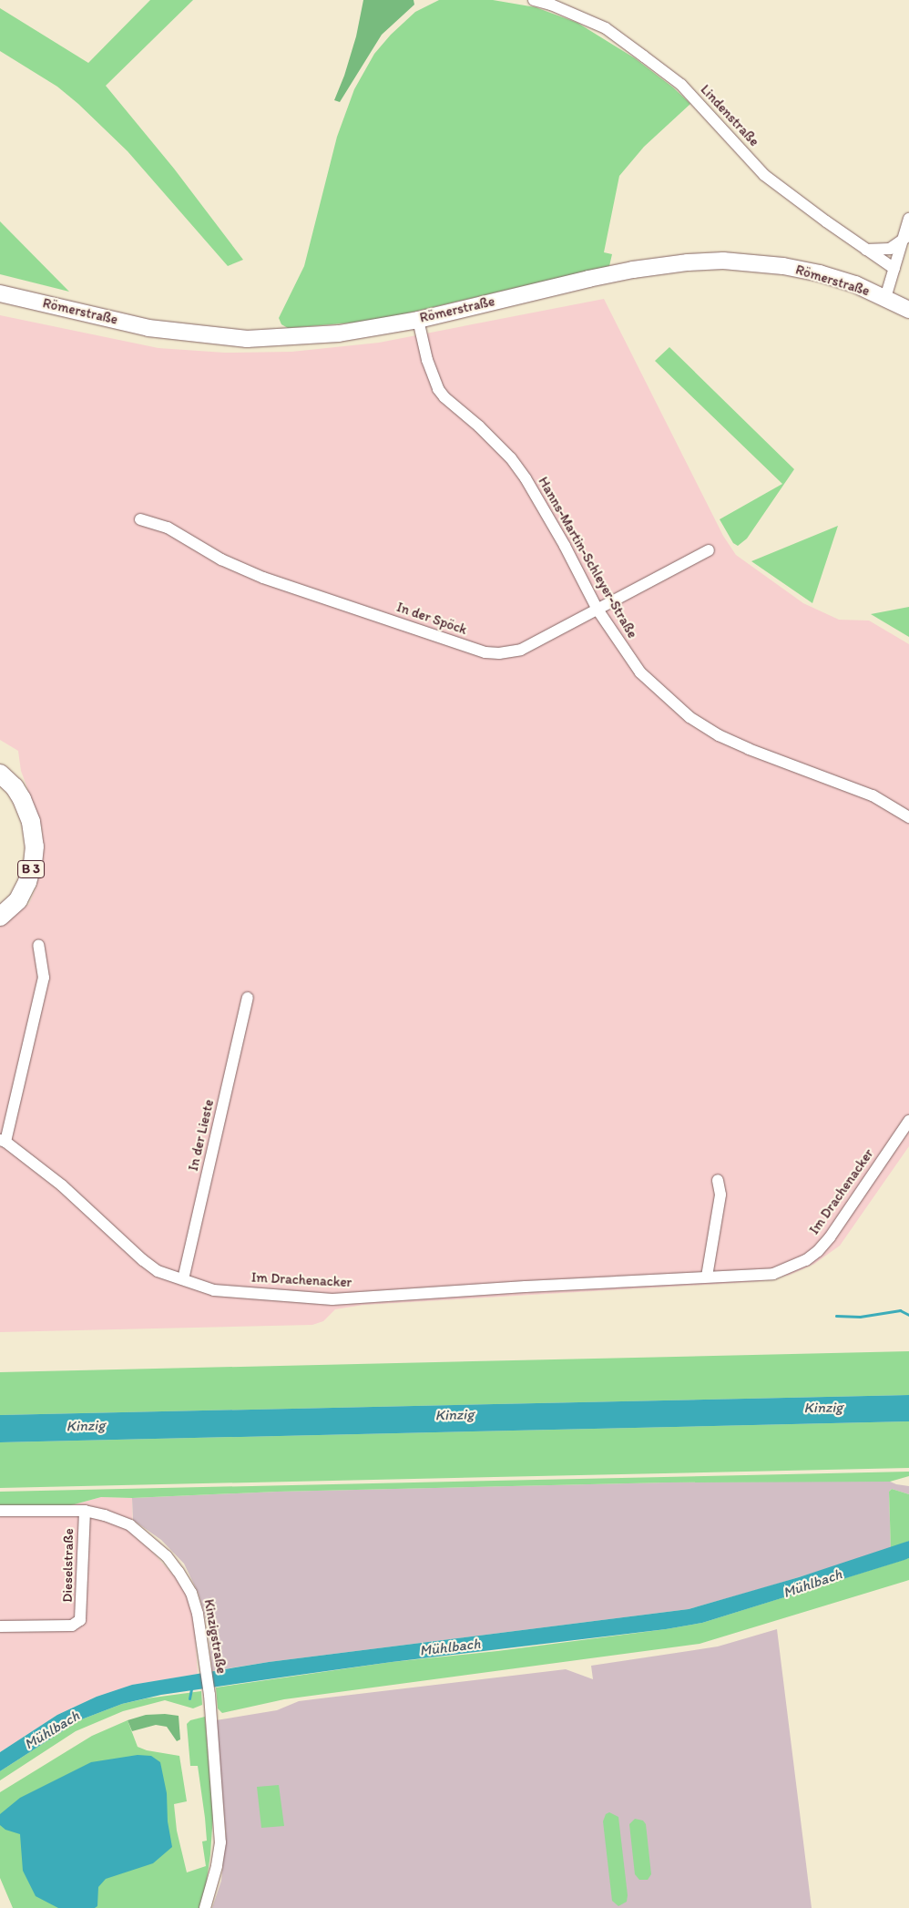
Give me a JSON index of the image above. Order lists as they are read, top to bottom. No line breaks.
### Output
{"streets":{"main road":["B 3"],"street":["Lindenstraße","Römerstraße","Hanns-Martin-Schleyer-Straße","In der Spöck","In der Lieste","Im Drachenacker","Dieselstraße","Kinzigstraße"]},"crossings":[["Römerstraße","Hanns-Martin-Schleyer-Straße"],["Hanns-Martin-Schleyer-Straße","In der Spöck"],["In der Lieste","Im Drachenacker"],["Dieselstraße","Kinzigstraße"]],"water":["Kinzig","Mühlbach"]}
